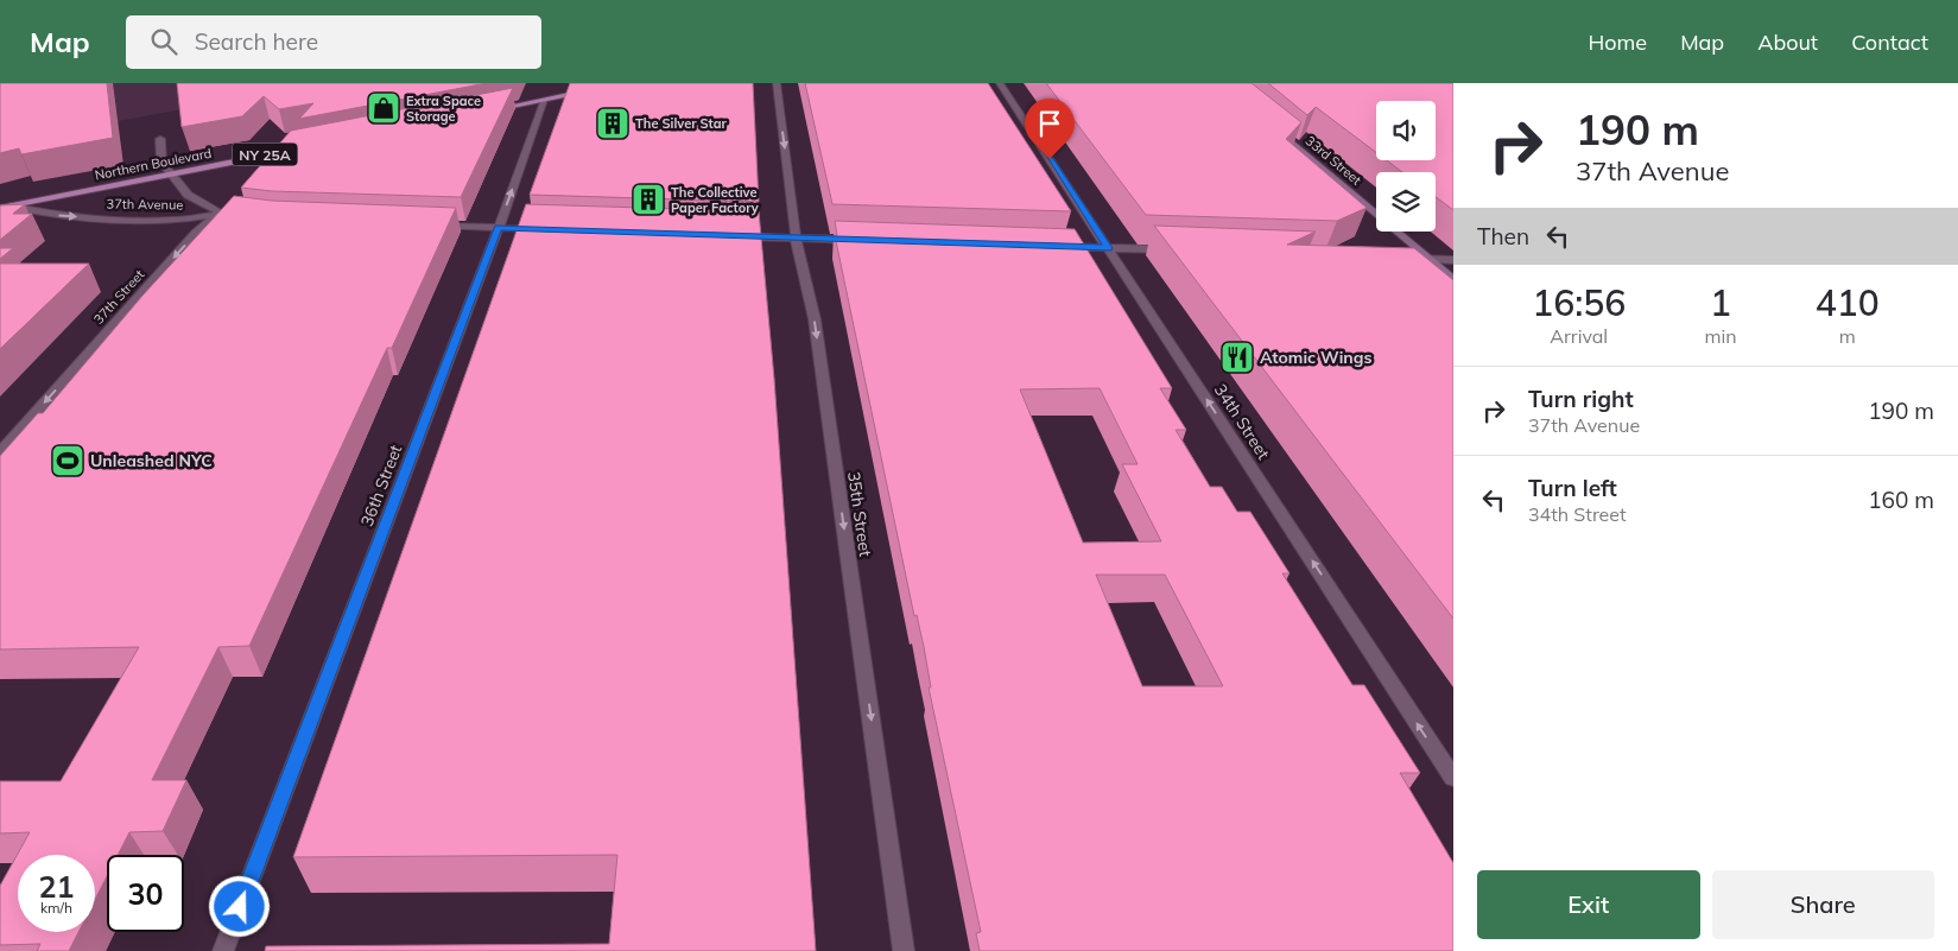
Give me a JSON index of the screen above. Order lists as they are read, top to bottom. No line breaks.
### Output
{"streets":{"main road":["NY 25A","33rd Street","Northern Boulevard"],"street":["37th Avenue","37th Street","34th Street","36th Street","35th Street"]},"crossings":[["Northern Boulevard","37th Avenue"],["37th Avenue","37th Street"]],"one_way":["37th Avenue","37th Street","34th Street","35th Street"],"places":{"shop":["Extra Space Storage"],"building":["The Silver Star","The Collective Paper Factory"],"restaurant":["Atomic Wings"],"sports":["Unleashed NYC"]},"page":{"header":"Map","search":"Search here","nav":["Home","Map","About","Contact"],"turn":["190 m","37th Avenue"],"then":"Then","eta":["16:56","Arrival","1","min","410","m"],"list":[{"name":"Turn right","note":"37th Avenue","value":"190 m"},{"name":"Turn left","note":"34th Street","value":"160 m"}],"speed":"21 km/h","limit":"30","buttons":["Exit","Share"]}}
